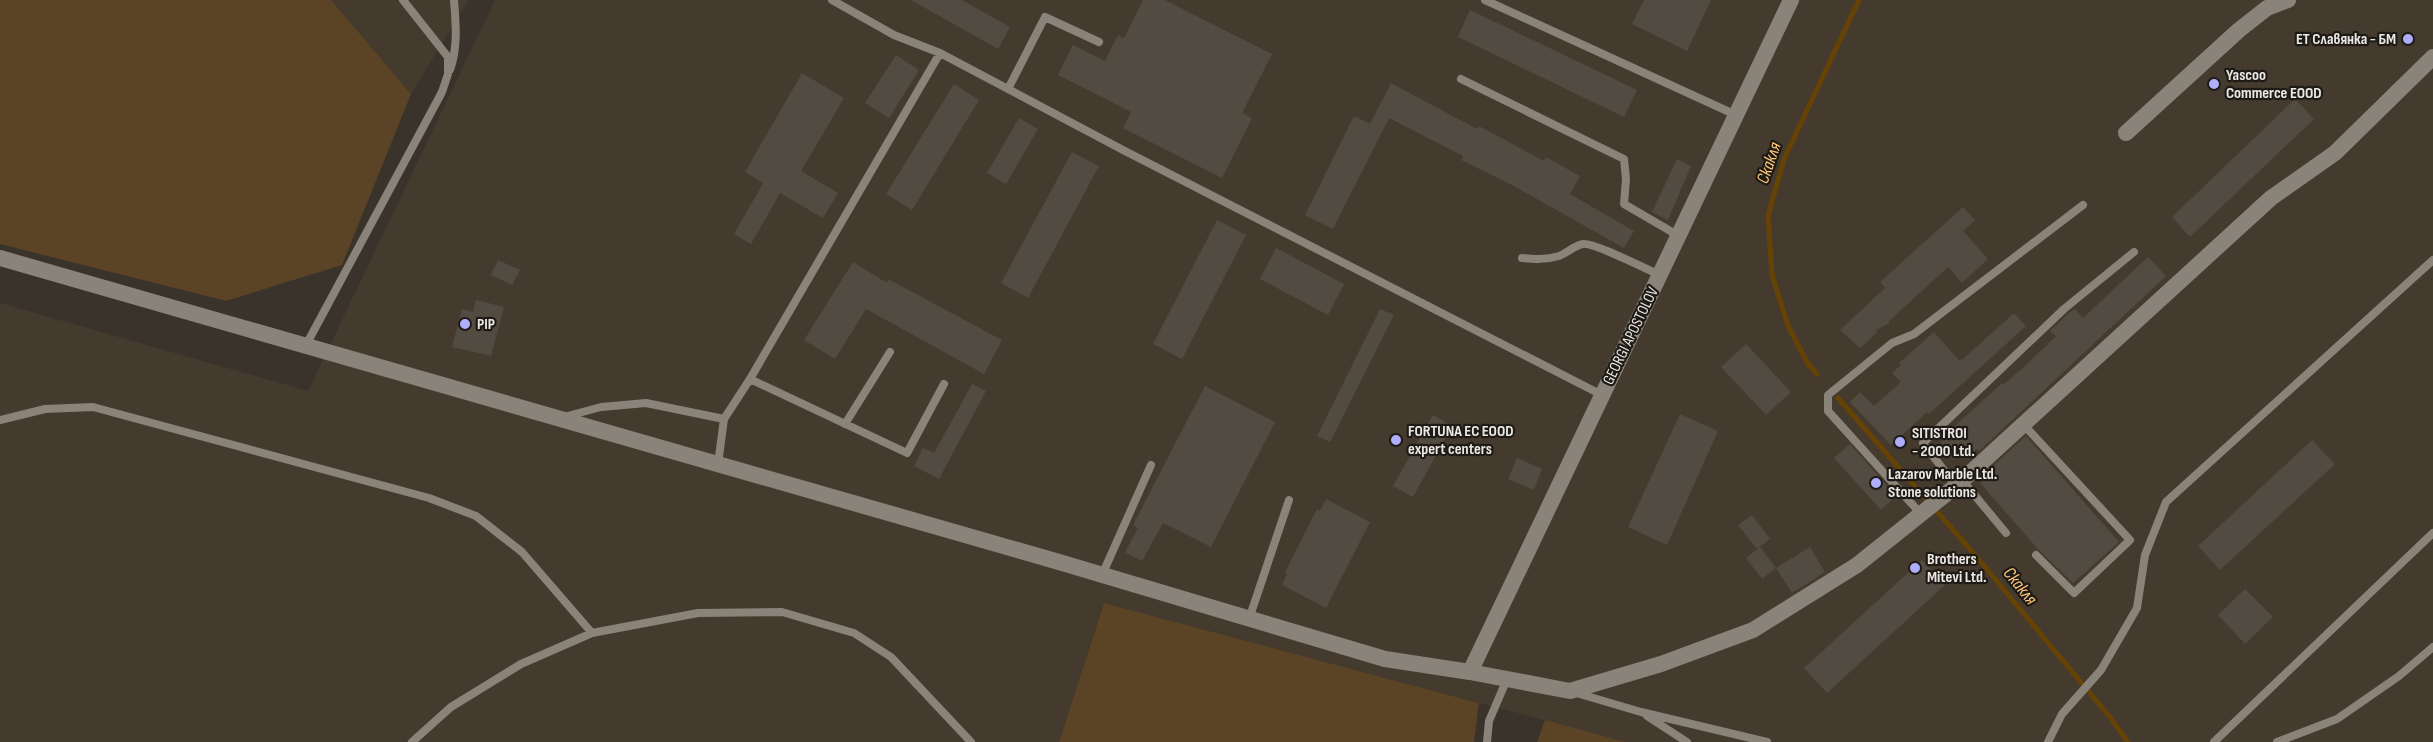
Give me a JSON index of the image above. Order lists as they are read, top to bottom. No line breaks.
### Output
{"streets":{"street":["GEORGI APOSTOLOV"]},"water":["Скакля"],"places":["ЕТ Славянка - БМ","Yascoo Commerce EOOD","PIP","FORTUNA EC EOOD expert centers","SITISTROI - 2000 Ltd.","Lazarov Marble Ltd. Stone solutions","Brothers Mitevi Ltd."]}
